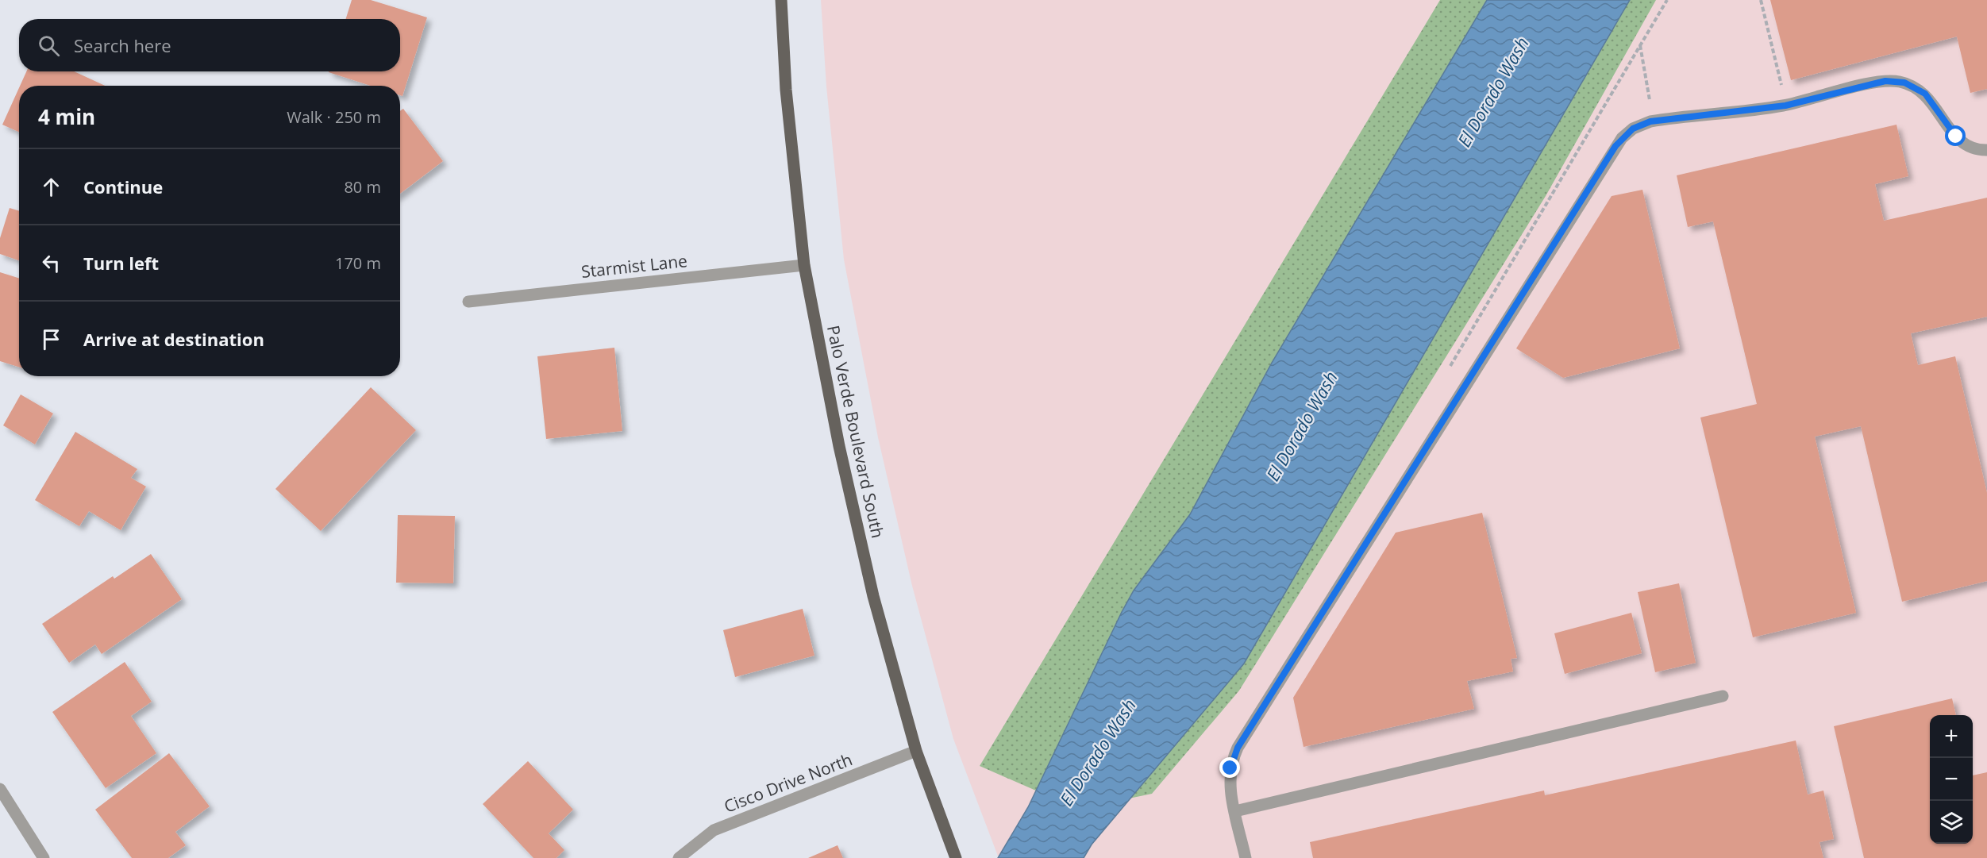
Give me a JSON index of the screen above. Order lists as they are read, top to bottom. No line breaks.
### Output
{"streets":{"main road":["Palo Verde Boulevard South"],"street":["Starmist Lane","Cisco Drive North"]},"crossings":[["Starmist Lane","Palo Verde Boulevard South"],["Palo Verde Boulevard South","Cisco Drive North"]],"water":["El Dorado Wash"],"page":{"search":"Search here","heading":["4 min","Walk · 250 m"],"list":[["Continue","80 m"],["Turn left","170 m"],"Arrive at destination"],"map_buttons":["+","−"]}}
